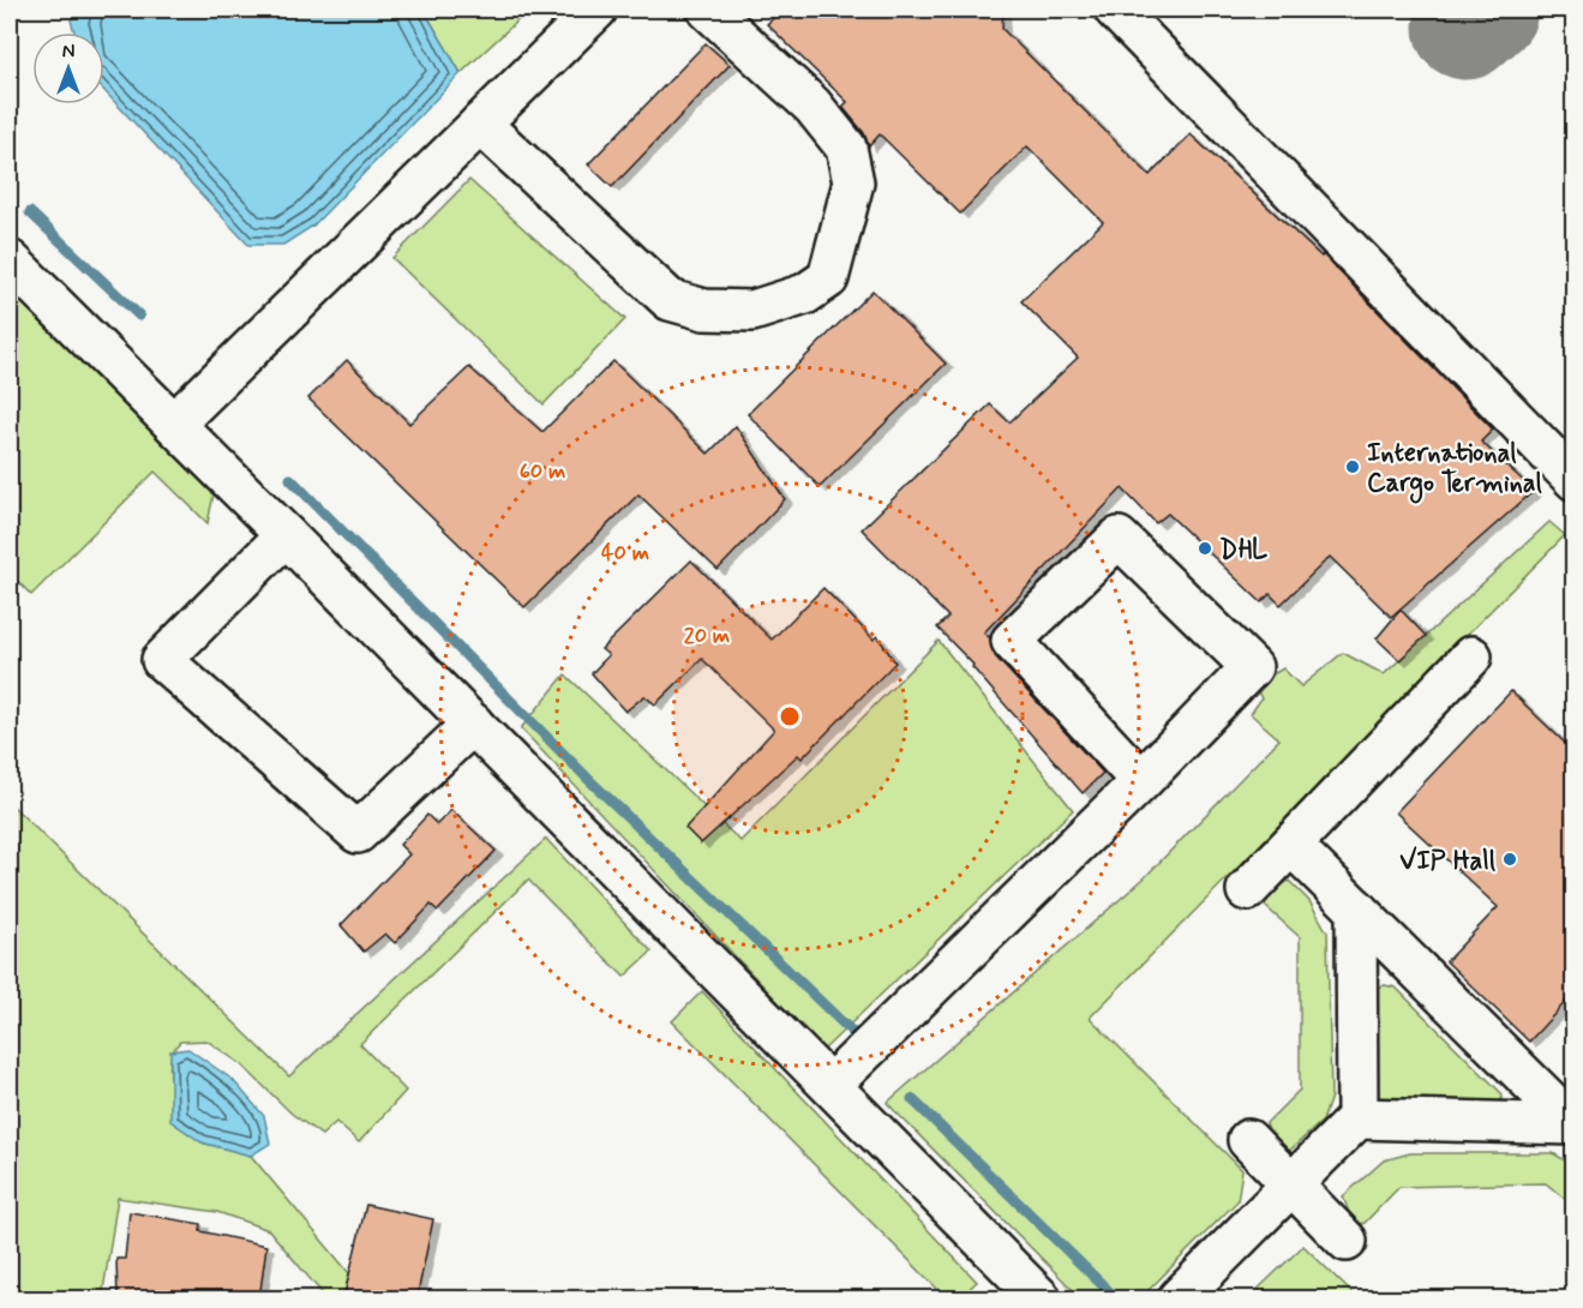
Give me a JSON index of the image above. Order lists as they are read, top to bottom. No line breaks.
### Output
{"places":["International Cargo Terminal","DHL","VIP Hall"],"north":"top","rings":["60 m","40 m","20 m"]}
